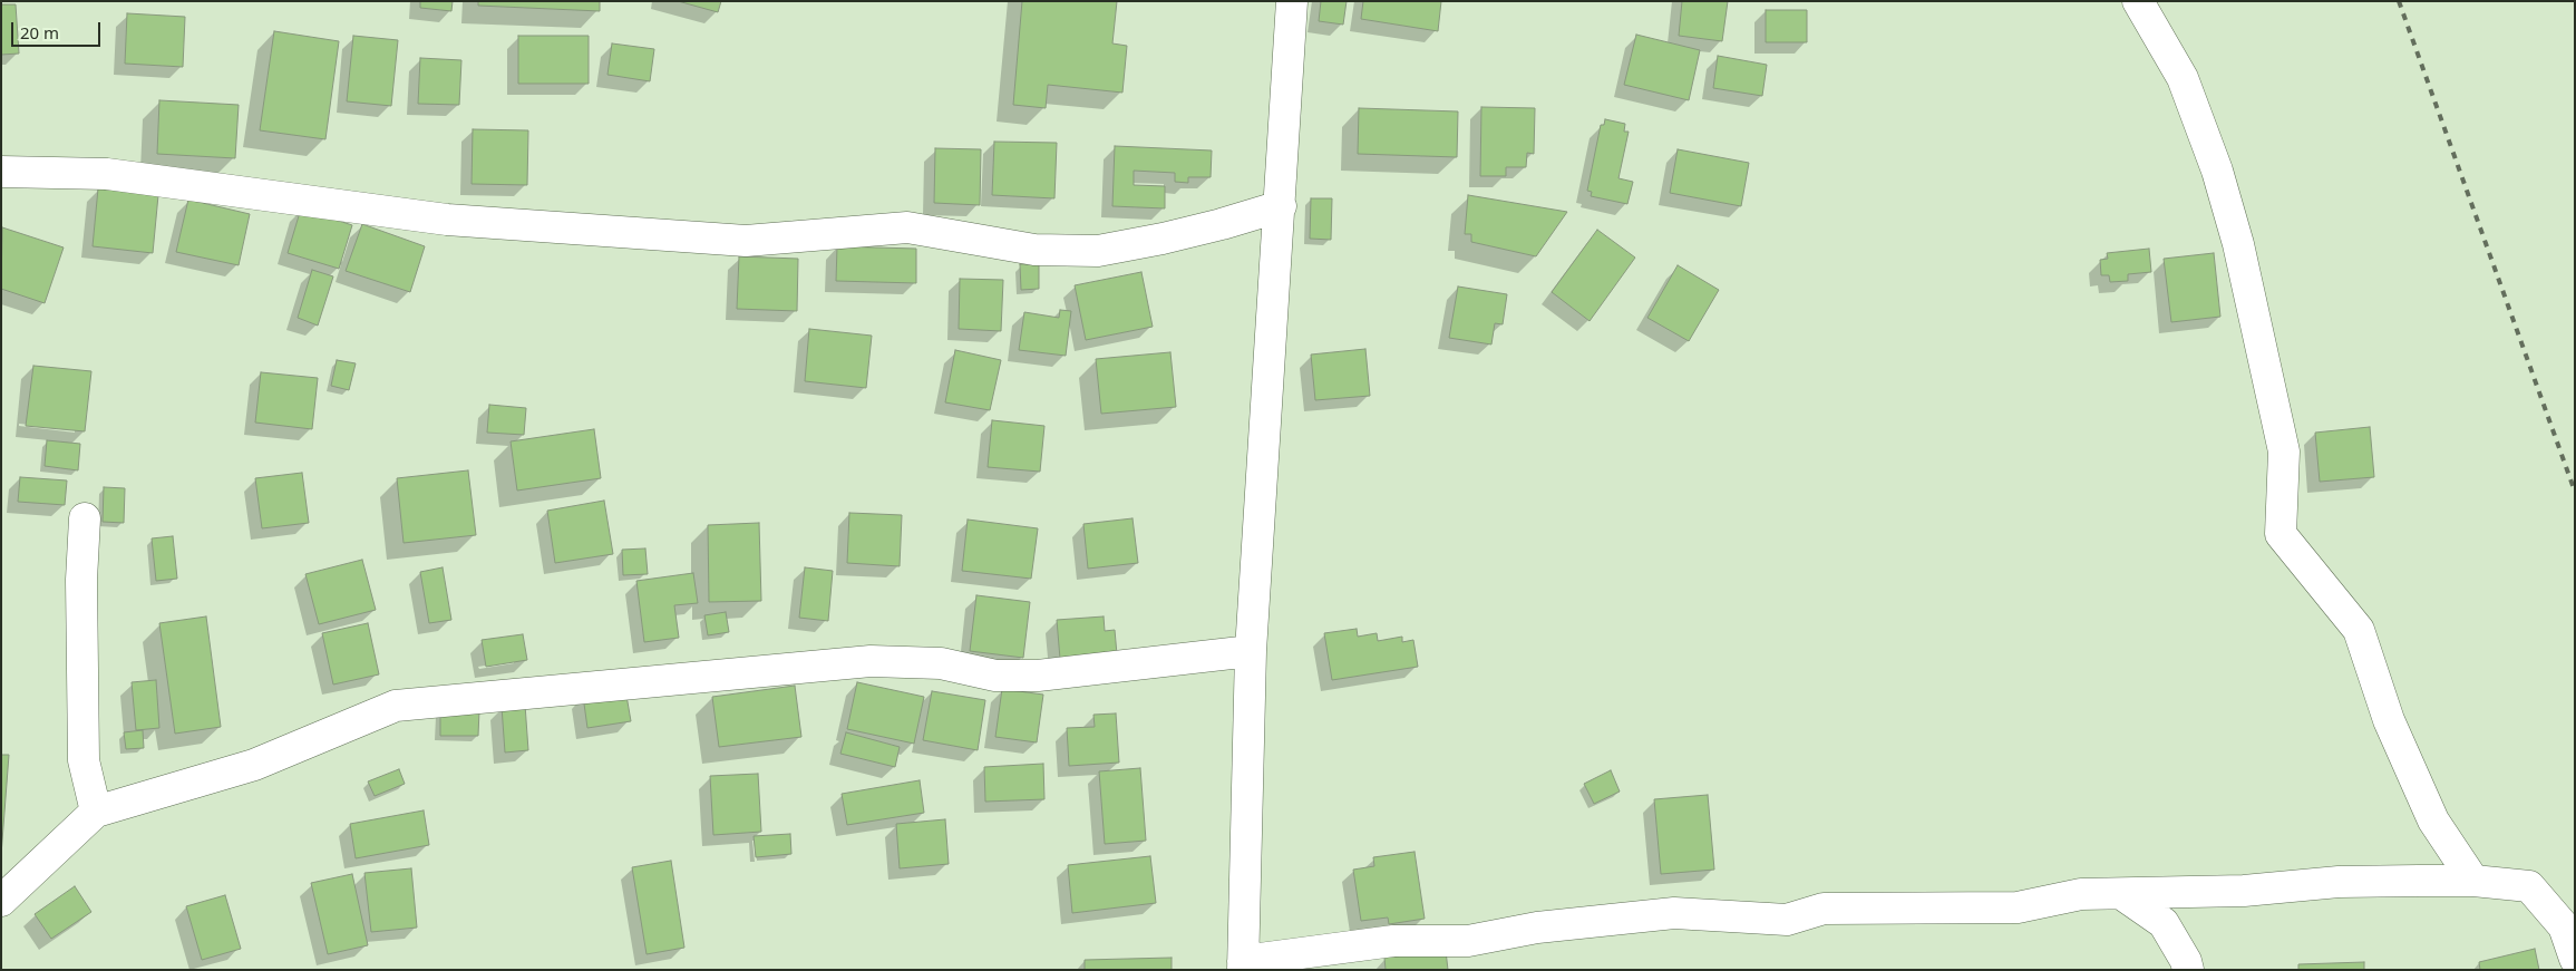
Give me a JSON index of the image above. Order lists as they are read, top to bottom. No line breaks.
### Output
{"scale_bar":"20 m"}
